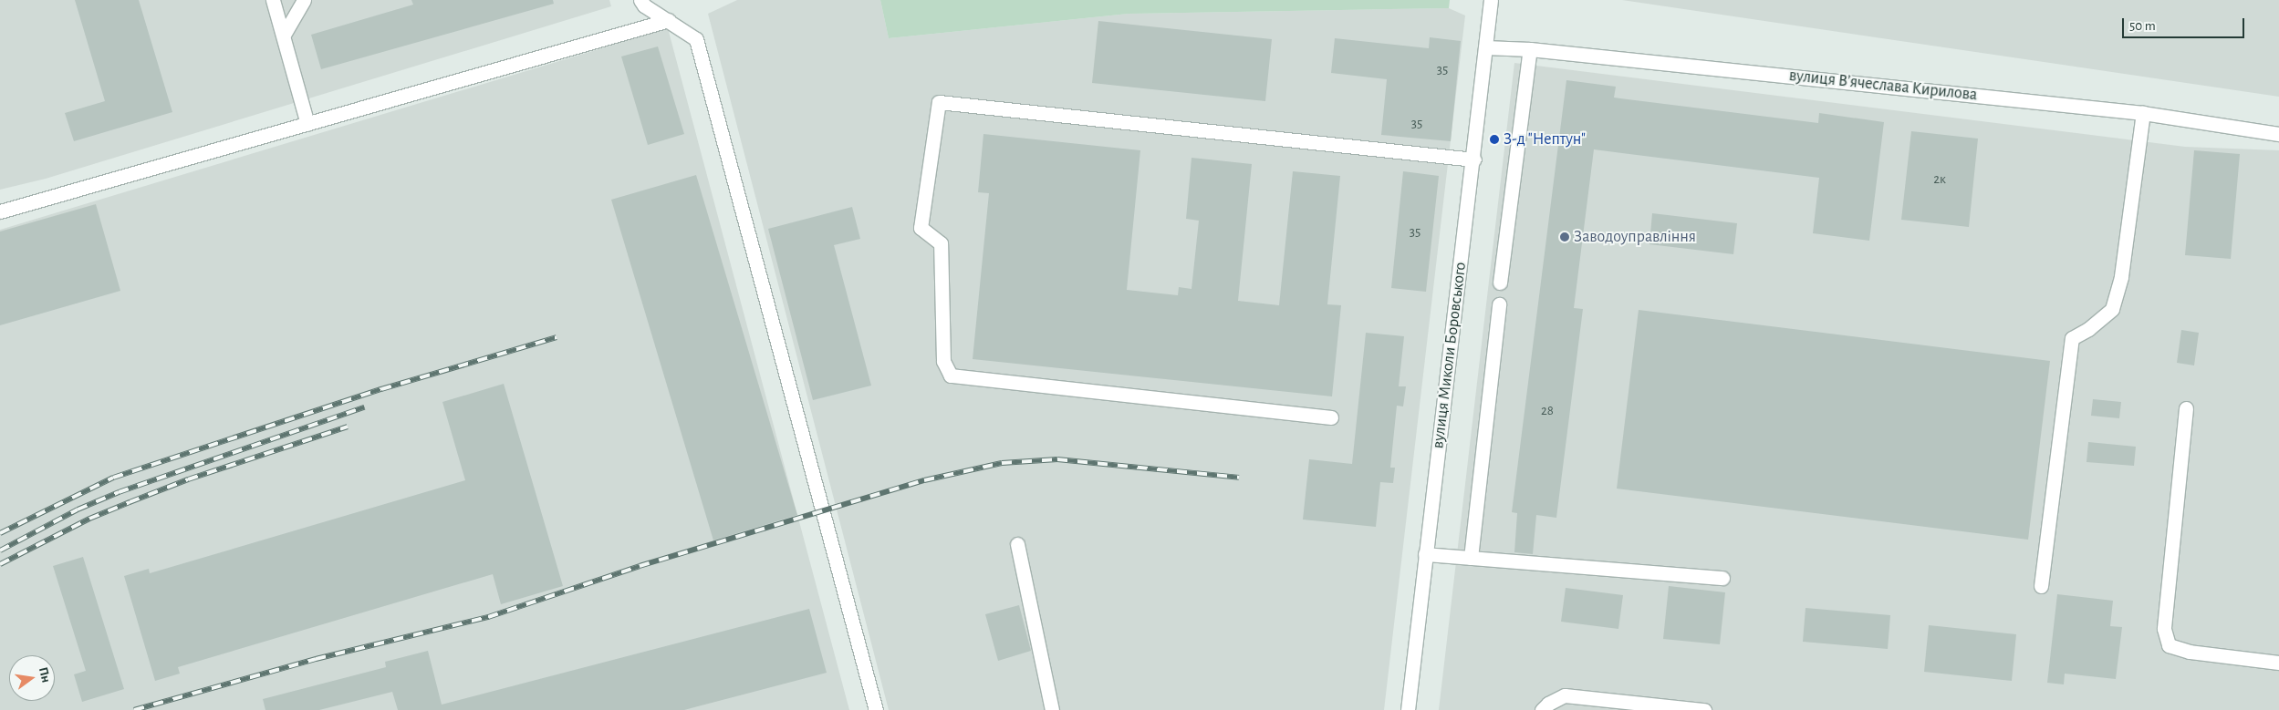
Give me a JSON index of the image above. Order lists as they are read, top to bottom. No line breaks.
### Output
{"streets":{"street":["вулиця Вʼячеслава Кирилова","вулиця Миколи Боровського"]},"crossings":[["вулиця Вʼячеслава Кирилова","вулиця Миколи Боровського"]],"places":["З-д \"Нептун\"","Заводоуправління"],"house_numbers":["35","35","2к","35","28"],"scale_bar":"50 m","north":"right"}
